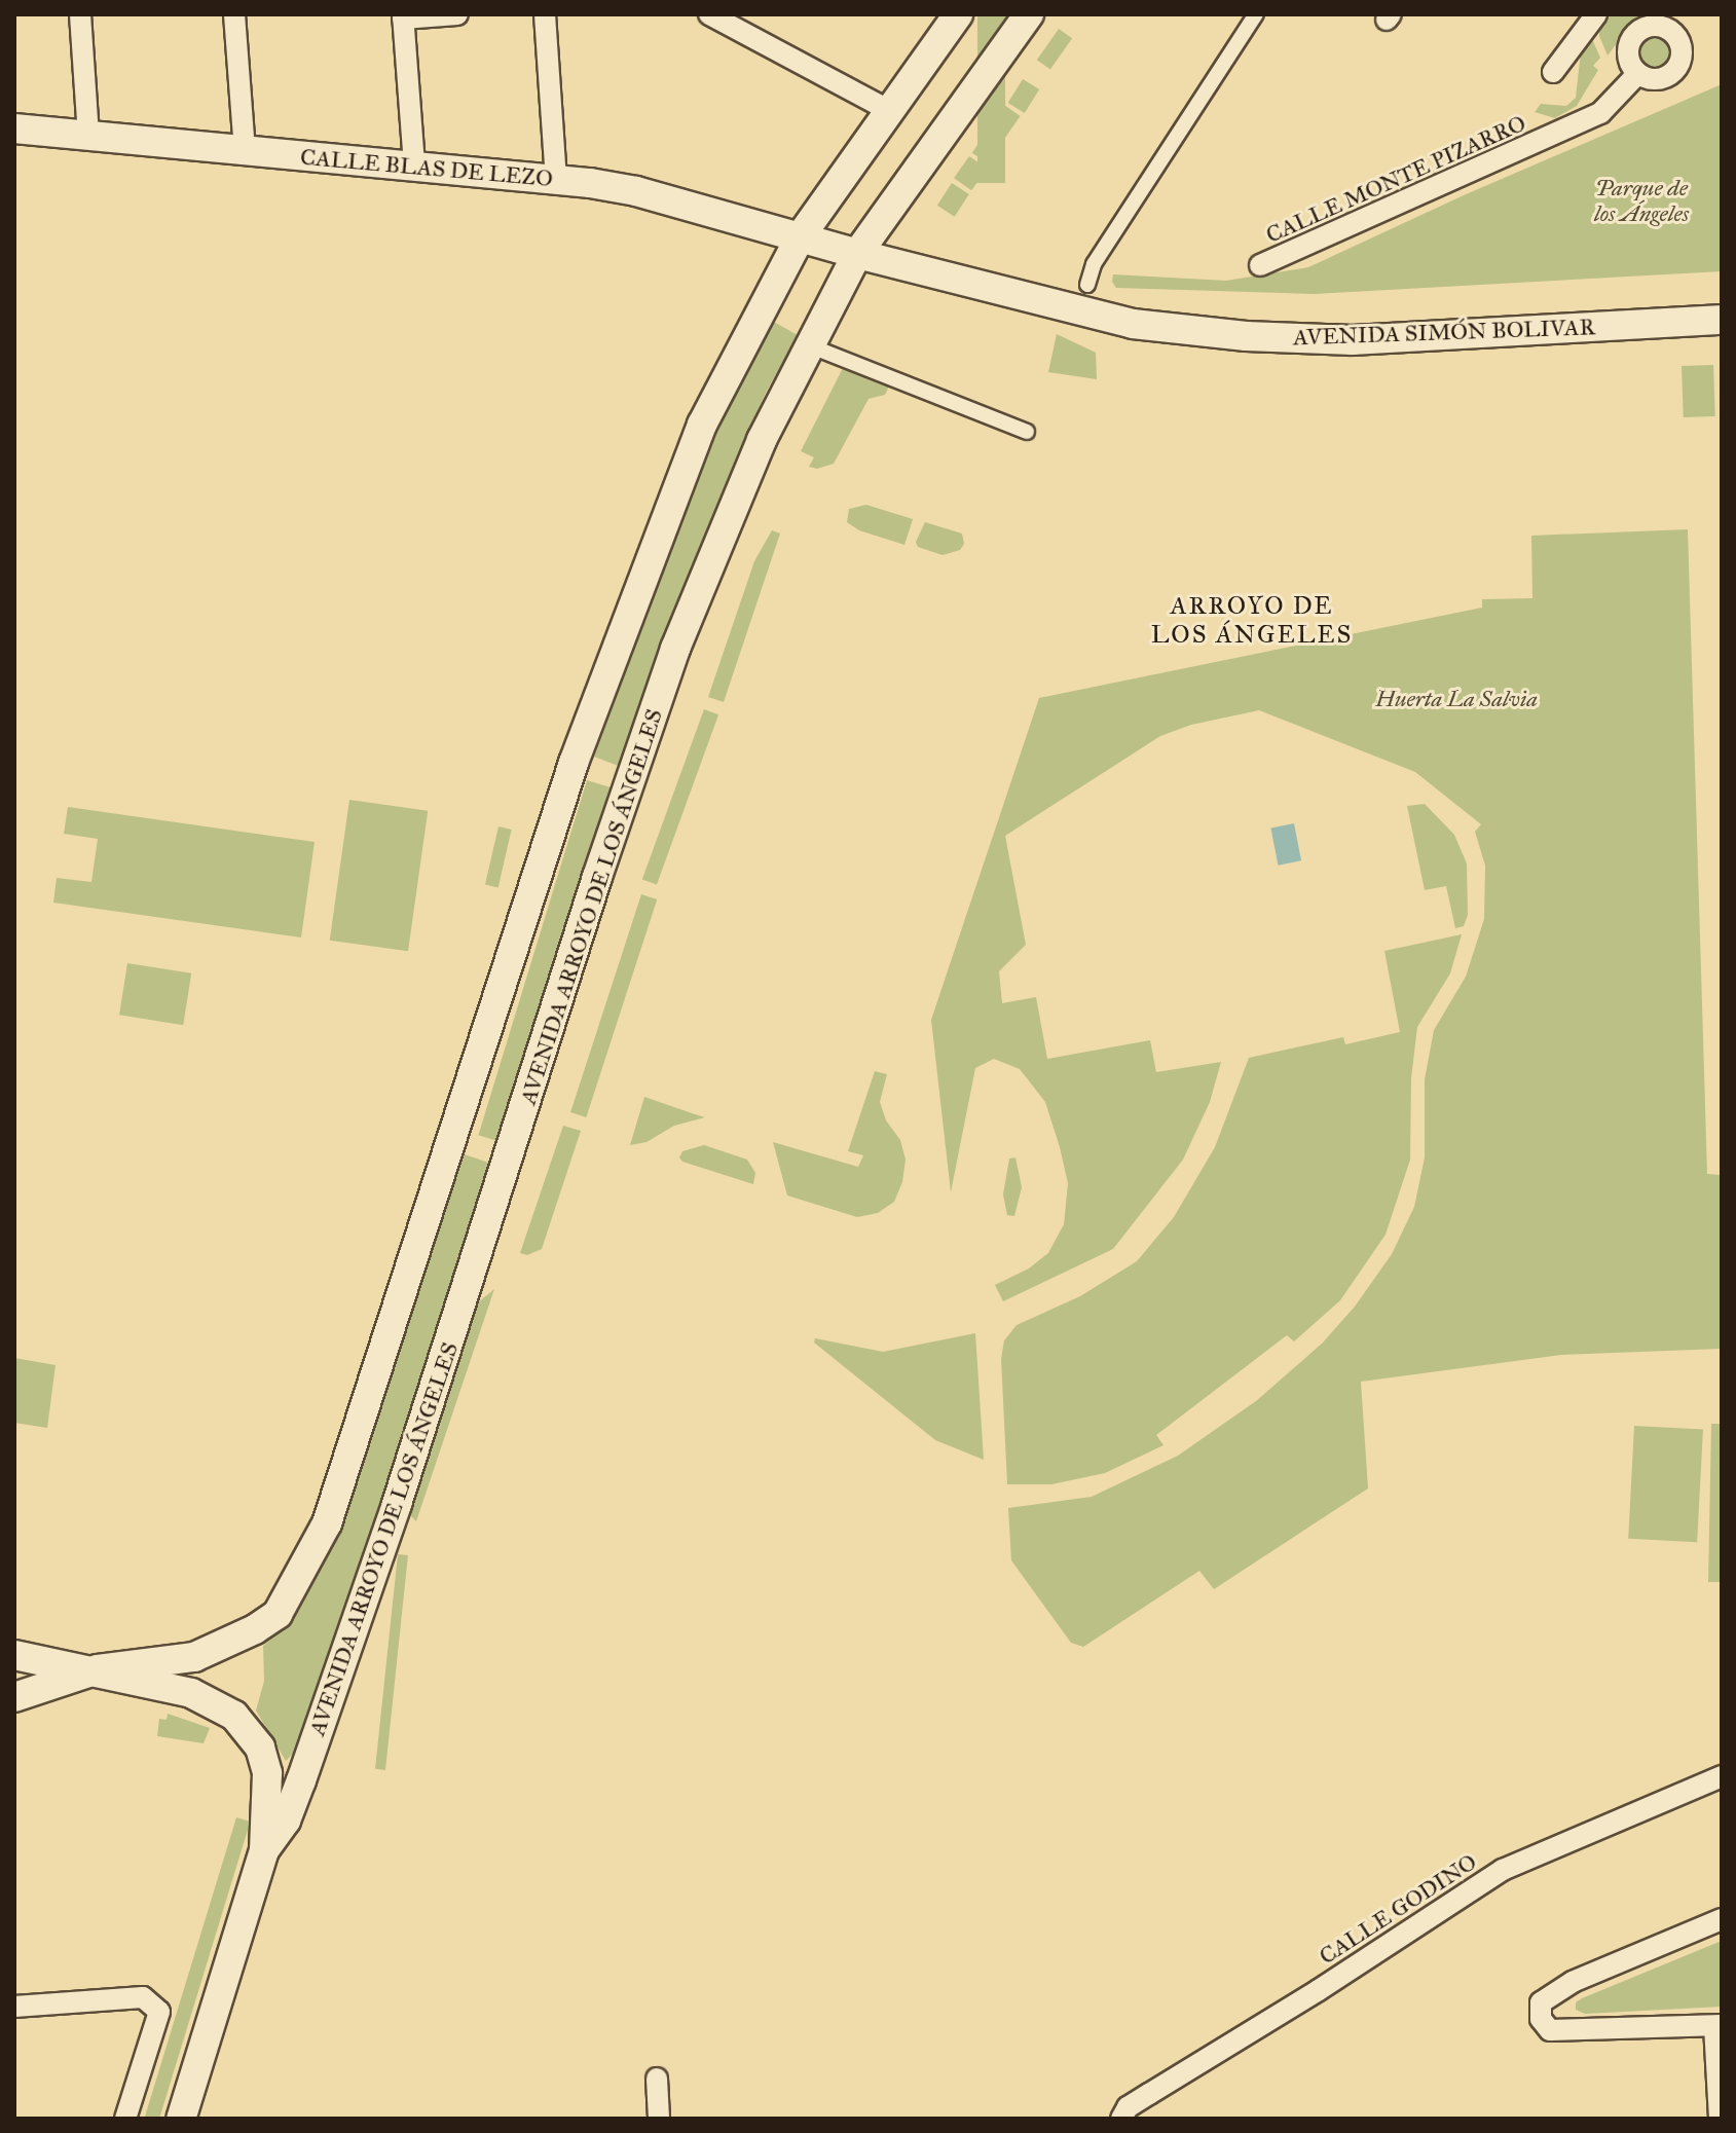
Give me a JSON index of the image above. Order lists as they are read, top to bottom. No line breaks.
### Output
{"streets":{"main road":["CALLE BLAS DE LEZO","AVENIDA SIMÓN BOLIVAR","AVENIDA ARROYO DE LOS ÁNGELES"],"street":["CALLE MONTE PIZARRO","CALLE GODINO"]},"crossings":[["CALLE BLAS DE LEZO","AVENIDA SIMÓN BOLIVAR"],["CALLE BLAS DE LEZO","AVENIDA ARROYO DE LOS ÁNGELES"],["AVENIDA SIMÓN BOLIVAR","AVENIDA ARROYO DE LOS ÁNGELES"]],"districts":["ARROYO DE LOS ÁNGELES"],"parks":["Parque de los Ángeles","Huerta La Salvia"]}
